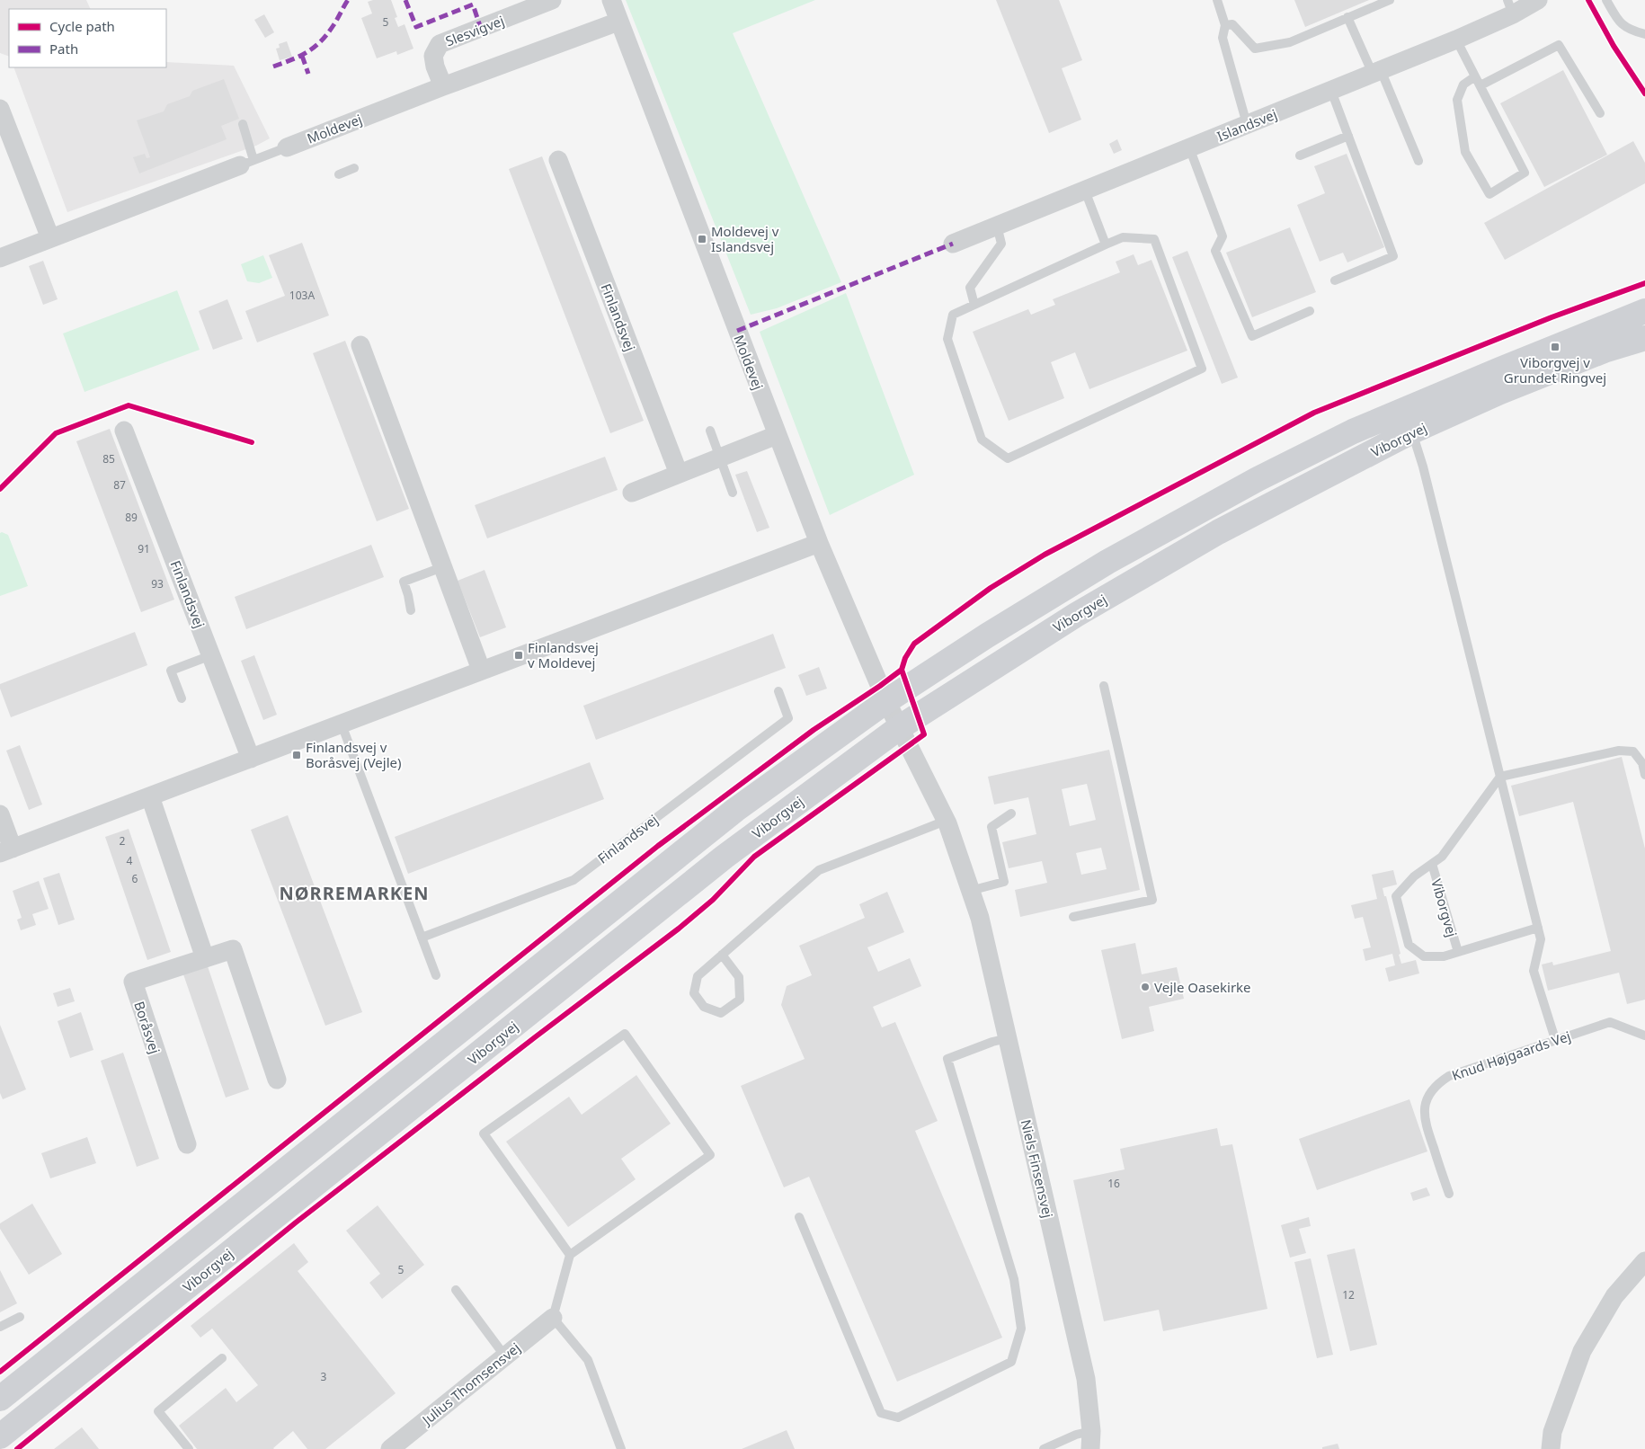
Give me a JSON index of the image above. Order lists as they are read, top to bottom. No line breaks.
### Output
{"streets":{"street":["Slesvigvej","Islandsvej","Moldevej","Finlandsvej","Viborgvej","Boråsvej","Niels Finsensvej","Julius Thomsensvej"],"lane":["Knud Højgaards Vej"]},"crossings":[["Slesvigvej","Moldevej"],["Moldevej","Viborgvej"],["Moldevej","Niels Finsensvej"],["Viborgvej","Niels Finsensvej"]],"districts":["NØRREMARKEN"],"places":{"transit":["Moldevej v Islandsvej","Viborgvej v Grundet Ringvej","Finlandsvej v Moldevej","Finlandsvej v Boråsvej (Vejle)"],"other":["Vejle Oasekirke"]},"house_numbers":["5","103A","85","87","89","91","93","2","4","6","16","5","12","3"],"legend":["Cycle path","Path"]}
